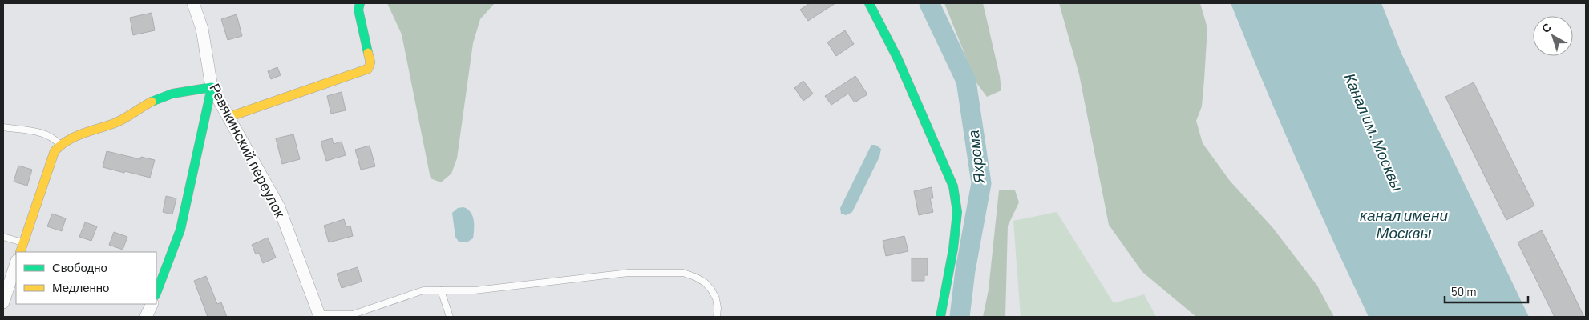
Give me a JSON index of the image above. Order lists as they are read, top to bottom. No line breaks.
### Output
{"streets":{"street":["Ревякинский переулок"]},"water":["Канал им. Москвы","Яхрома","канал имени Москвы"],"legend":["Свободно","Медленно"],"scale_bar":"50 m","north":"top left"}
